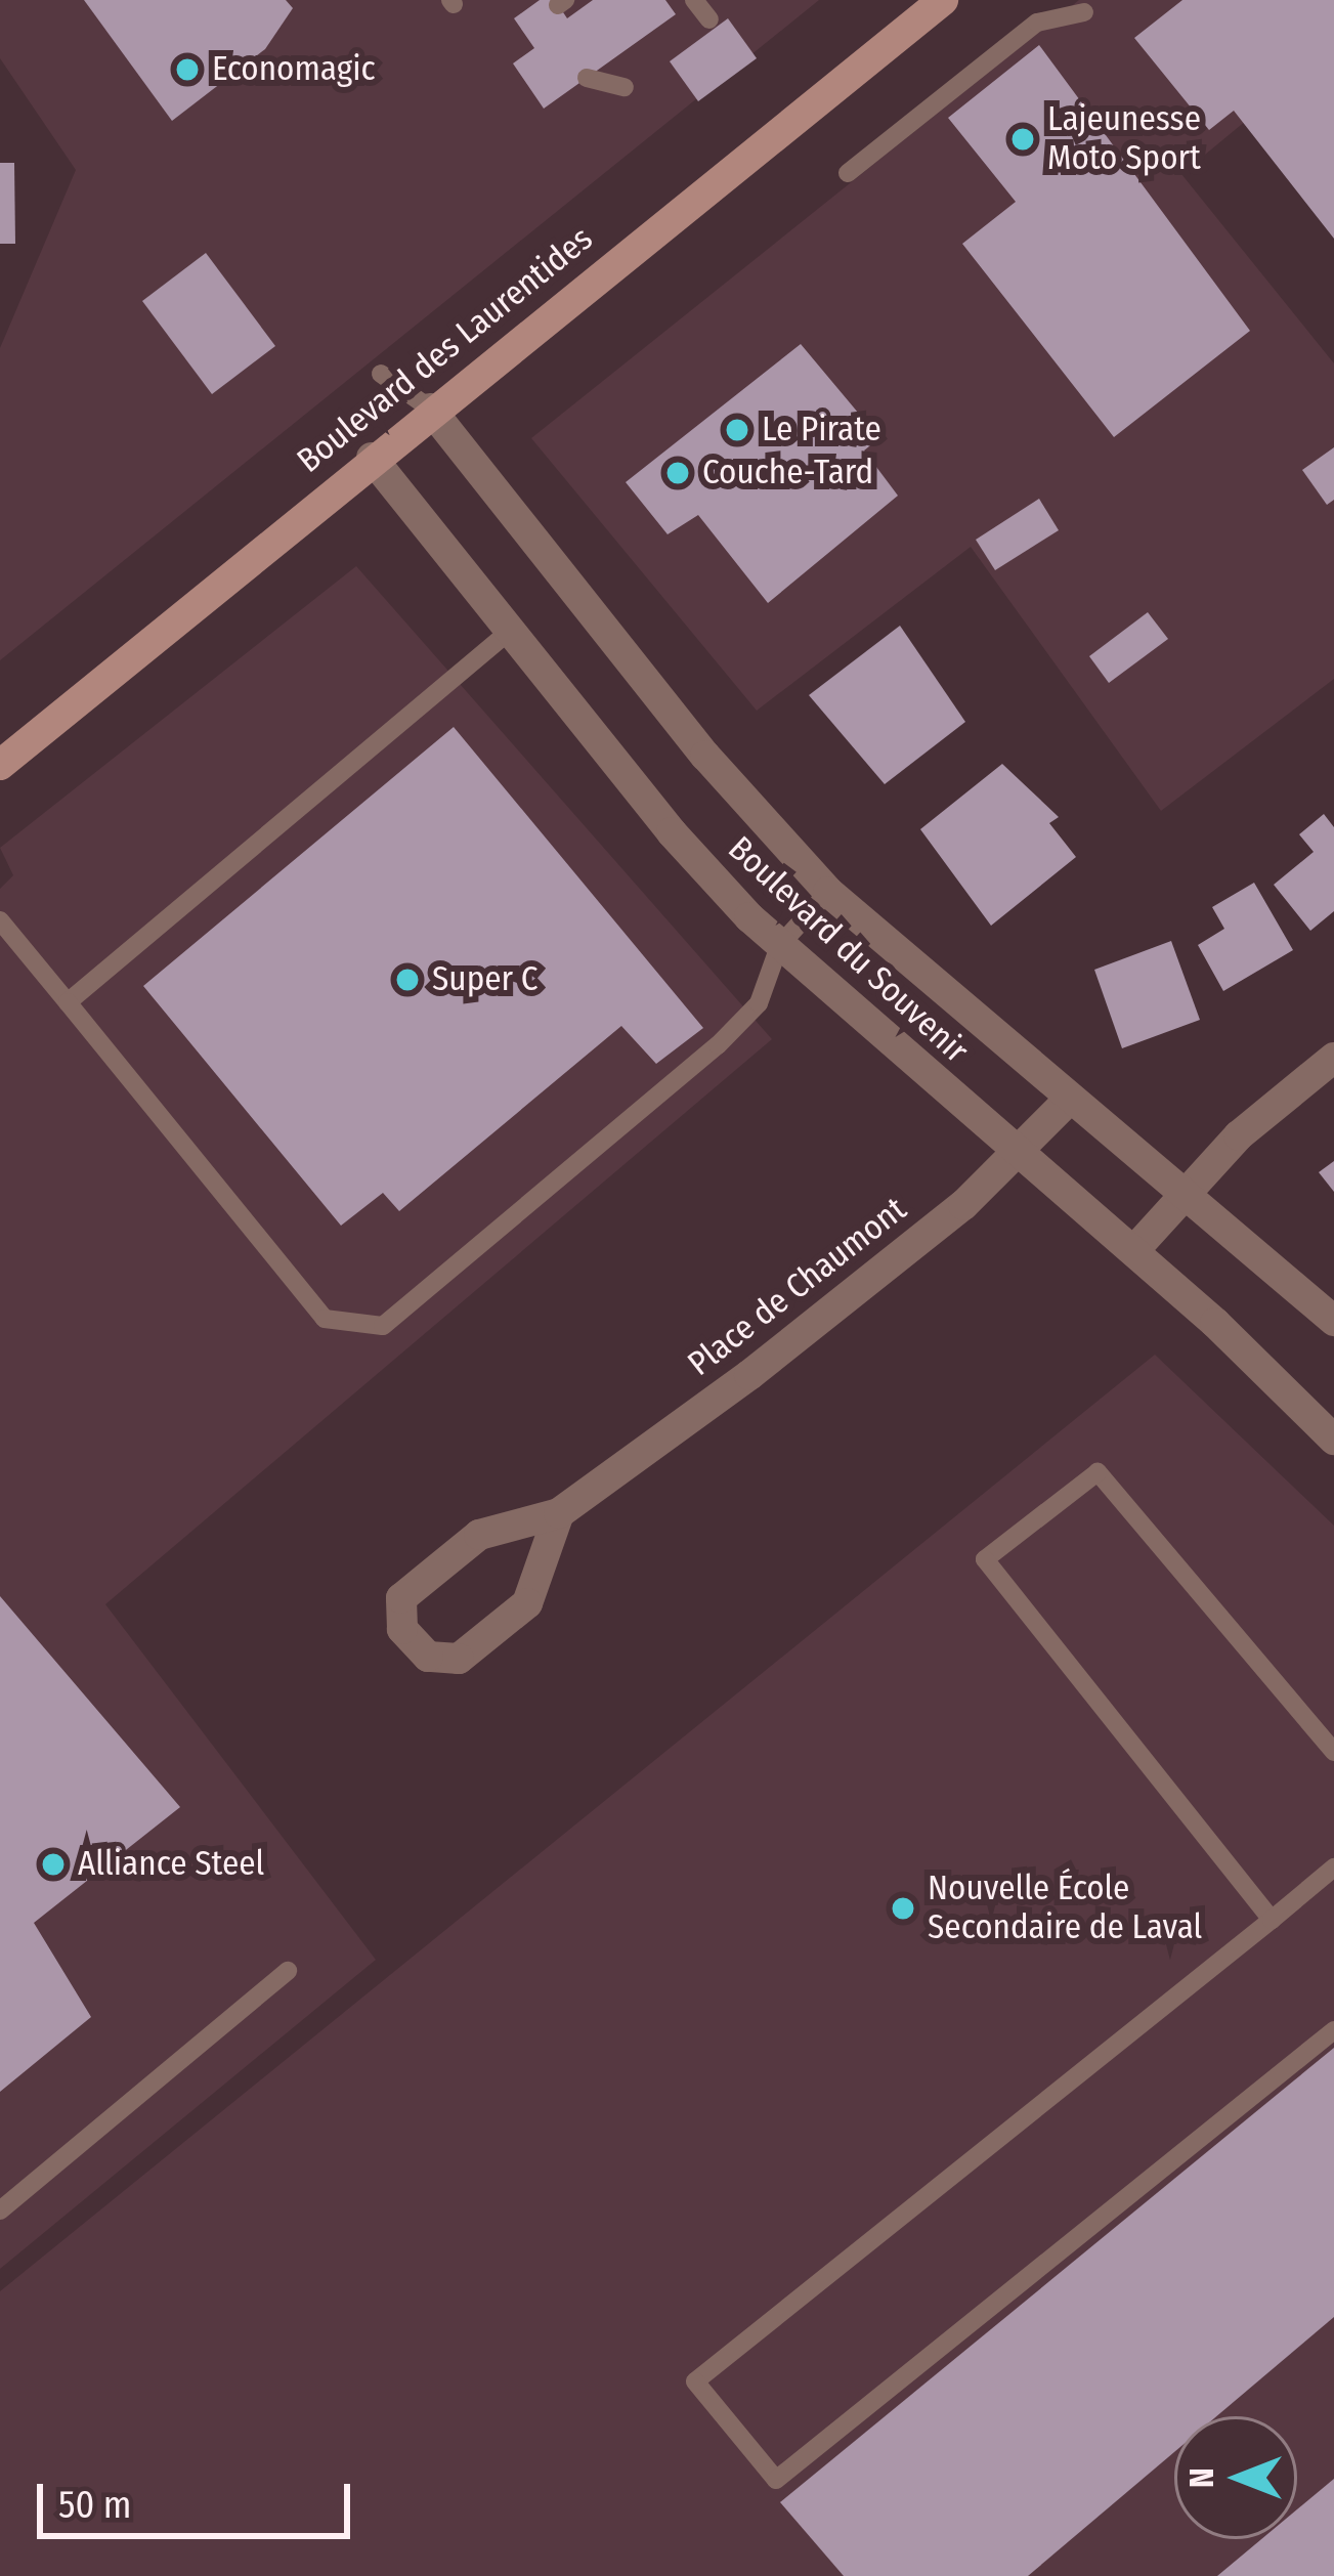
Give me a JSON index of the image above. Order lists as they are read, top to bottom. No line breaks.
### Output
{"streets":{"main road":["Boulevard des Laurentides"],"street":["Boulevard du Souvenir","Place de Chaumont"]},"crossings":[["Boulevard des Laurentides","Boulevard du Souvenir"],["Boulevard du Souvenir","Place de Chaumont"]],"places":["Economagic","Lajeunesse Moto Sport","Le Pirate","Couche-Tard","Super C","Alliance Steel","Nouvelle École Secondaire de Laval"],"scale_bar":"50 m","north":"left"}
